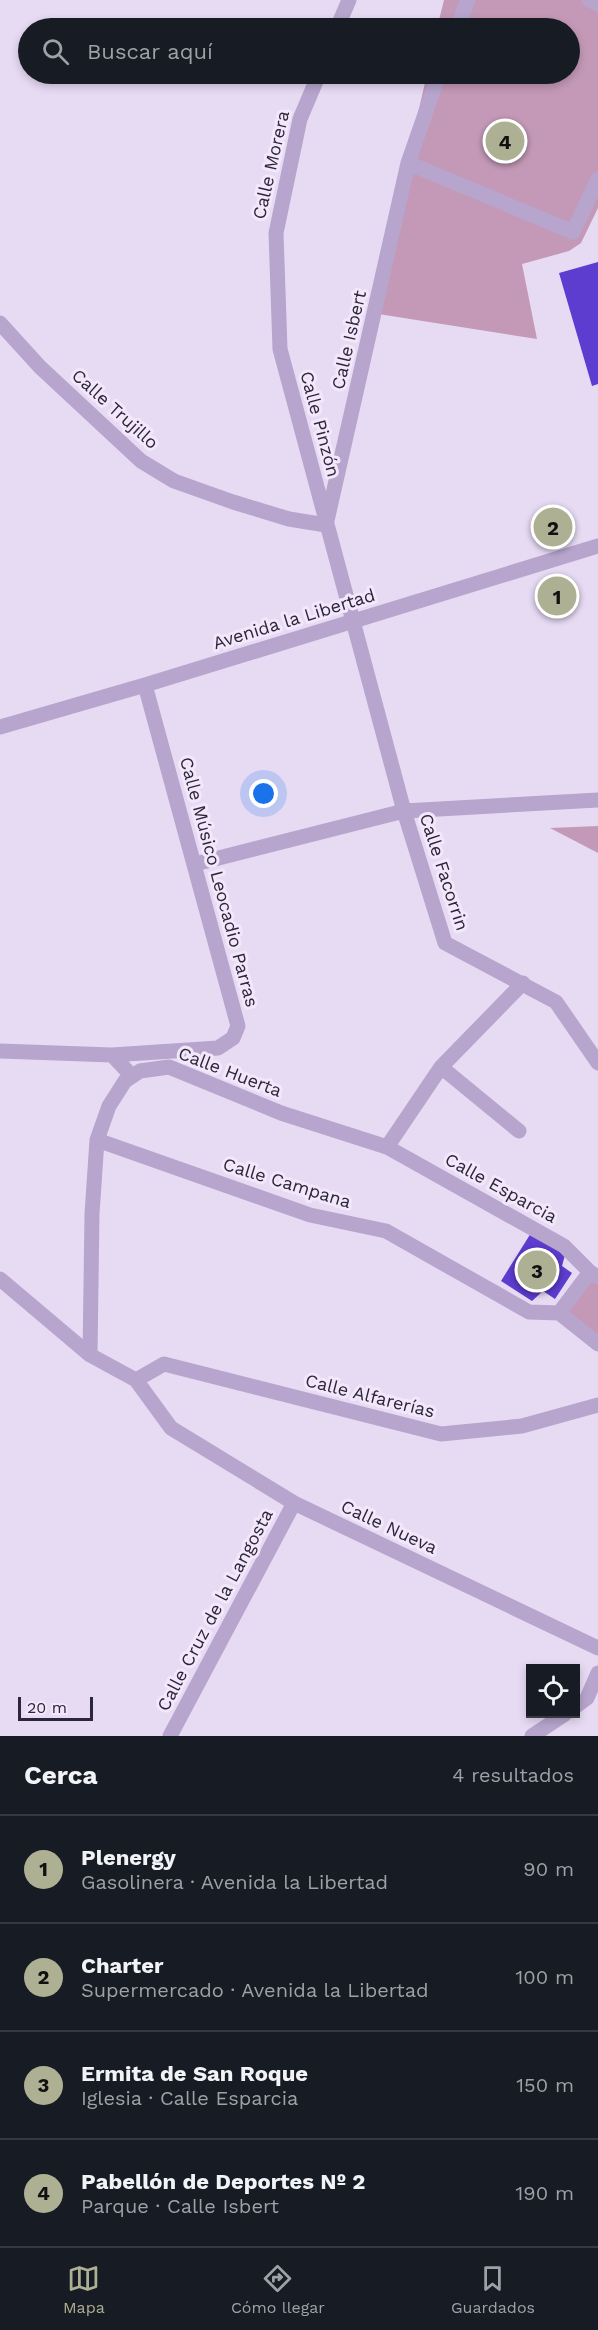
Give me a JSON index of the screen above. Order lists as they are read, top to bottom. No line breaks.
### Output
{"streets":{"street":["Calle Morera","Calle Isbert","Calle Trujillo","Calle Pinzón","Avenida la Libertad","Calle Facorrin","Calle Músico Leocadio Parras","Calle Huerta","Calle Campana","Calle Esparcia","Calle Alfarerías","Calle Nueva","Calle Cruz de la Langosta"]},"crossings":[["Calle Morera","Calle Pinzón"],["Calle Isbert","Calle Trujillo"],["Calle Isbert","Calle Pinzón"],["Calle Trujillo","Calle Pinzón"],["Calle Pinzón","Avenida la Libertad"],["Calle Pinzón","Calle Facorrin"],["Avenida la Libertad","Calle Facorrin"],["Avenida la Libertad","Calle Músico Leocadio Parras"],["Calle Huerta","Calle Esparcia"],["Calle Alfarerías","Calle Nueva"],["Calle Nueva","Calle Cruz de la Langosta"]],"scale_bar":"20 m","page":{"search":"Buscar aquí","pins":["4","2","1","3"],"scale":"20 m","heading":["Cerca","4 resultados"],"list":[{"mark":"1","name":"Plenergy","note":"Gasolinera · Avenida la Libertad","value":"90 m"},{"mark":"2","name":"Charter","note":"Supermercado · Avenida la Libertad","value":"100 m"},{"mark":"3","name":"Ermita de San Roque","note":"Iglesia · Calle Esparcia","value":"150 m"},{"mark":"4","name":"Pabellón de Deportes Nº 2","note":"Parque · Calle Isbert","value":"190 m"}],"nav":["Mapa","Cómo llegar","Guardados"]}}
